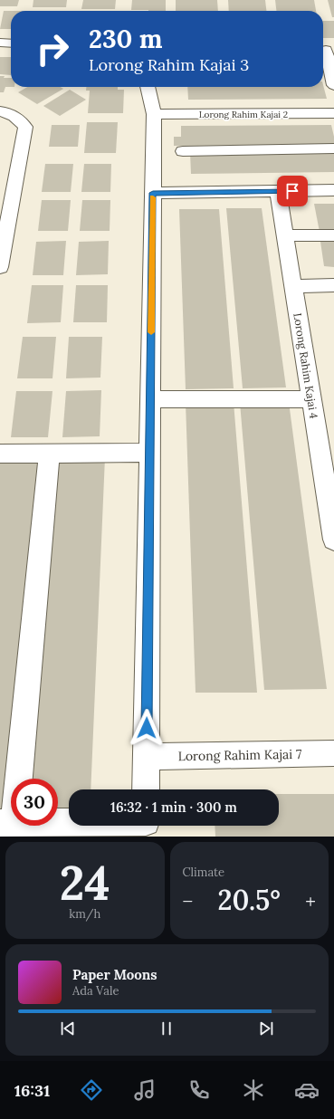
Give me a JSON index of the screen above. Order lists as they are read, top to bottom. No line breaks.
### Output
{"streets":{"street":["Lorong Rahim Kajai 2","Lorong Rahim Kajai 4","Lorong Rahim Kajai 7"]},"page":{"turn":["230 m","Lorong Rahim Kajai 3"],"limit":"30","trip":"16:32 · 1 min · 300 m","tile":[["24","km/h"],"Climate"],"heat":["−","20.5°","+"],"song":["Paper Moons","Ada Vale"],"tabs":"16:31"}}
